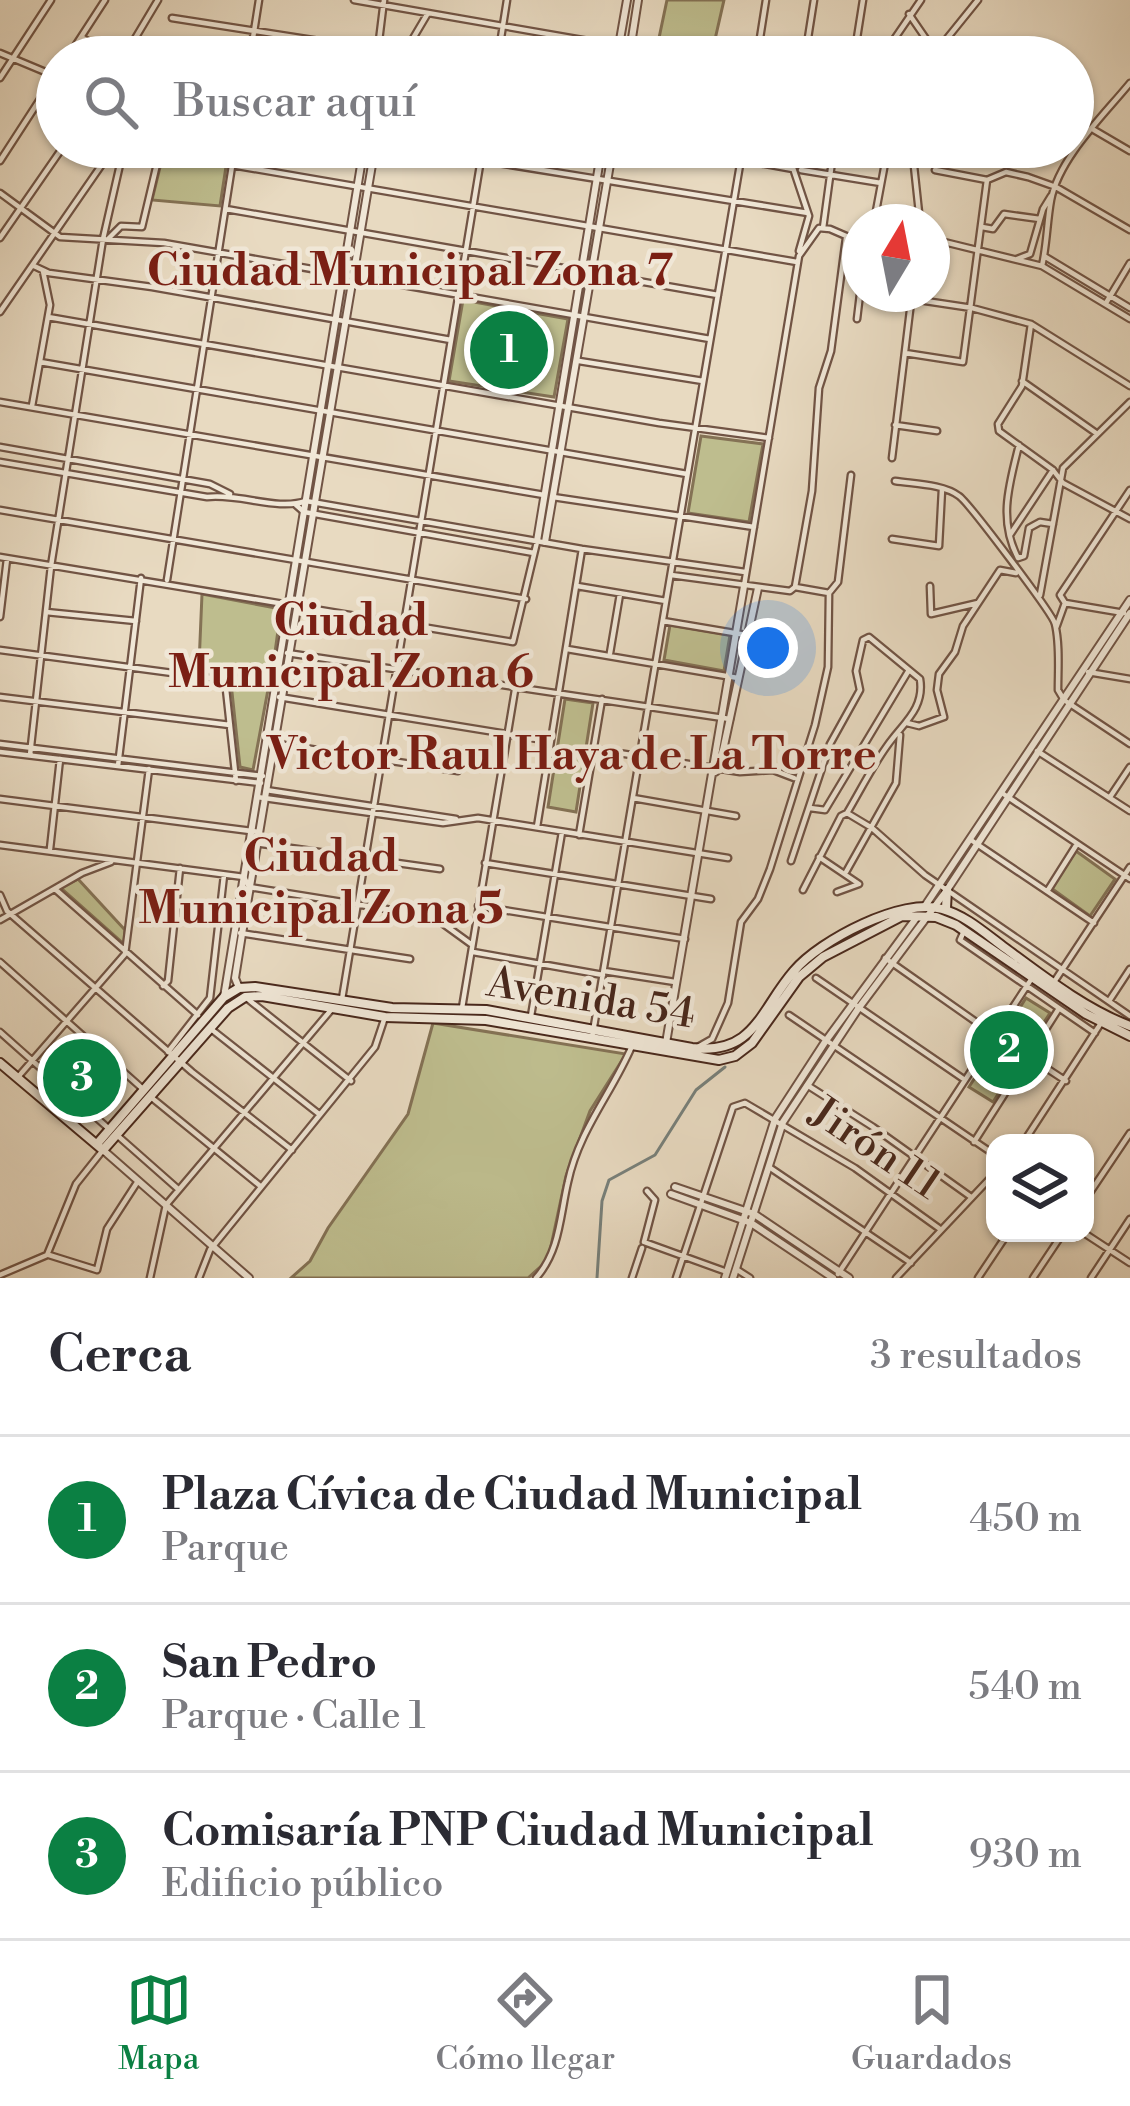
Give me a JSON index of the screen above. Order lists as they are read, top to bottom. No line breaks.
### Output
{"streets":{"main road":["Avenida 54"],"street":["Jirón 11"]},"districts":["Ciudad Municipal Zona 7","Ciudad Municipal Zona 6","Victor Raul Haya de La Torre","Ciudad Municipal Zona 5"],"north":"top","page":{"search":"Buscar aquí","pins":["1","2","3"],"heading":["Cerca","3 resultados"],"list":[{"mark":"1","name":"Plaza Cívica de Ciudad Municipal","note":"Parque","value":"450 m"},{"mark":"2","name":"San Pedro","note":"Parque · Calle 1","value":"540 m"},{"mark":"3","name":"Comisaría PNP Ciudad Municipal","note":"Edificio público","value":"930 m"}],"nav":["Mapa","Cómo llegar","Guardados"]}}
